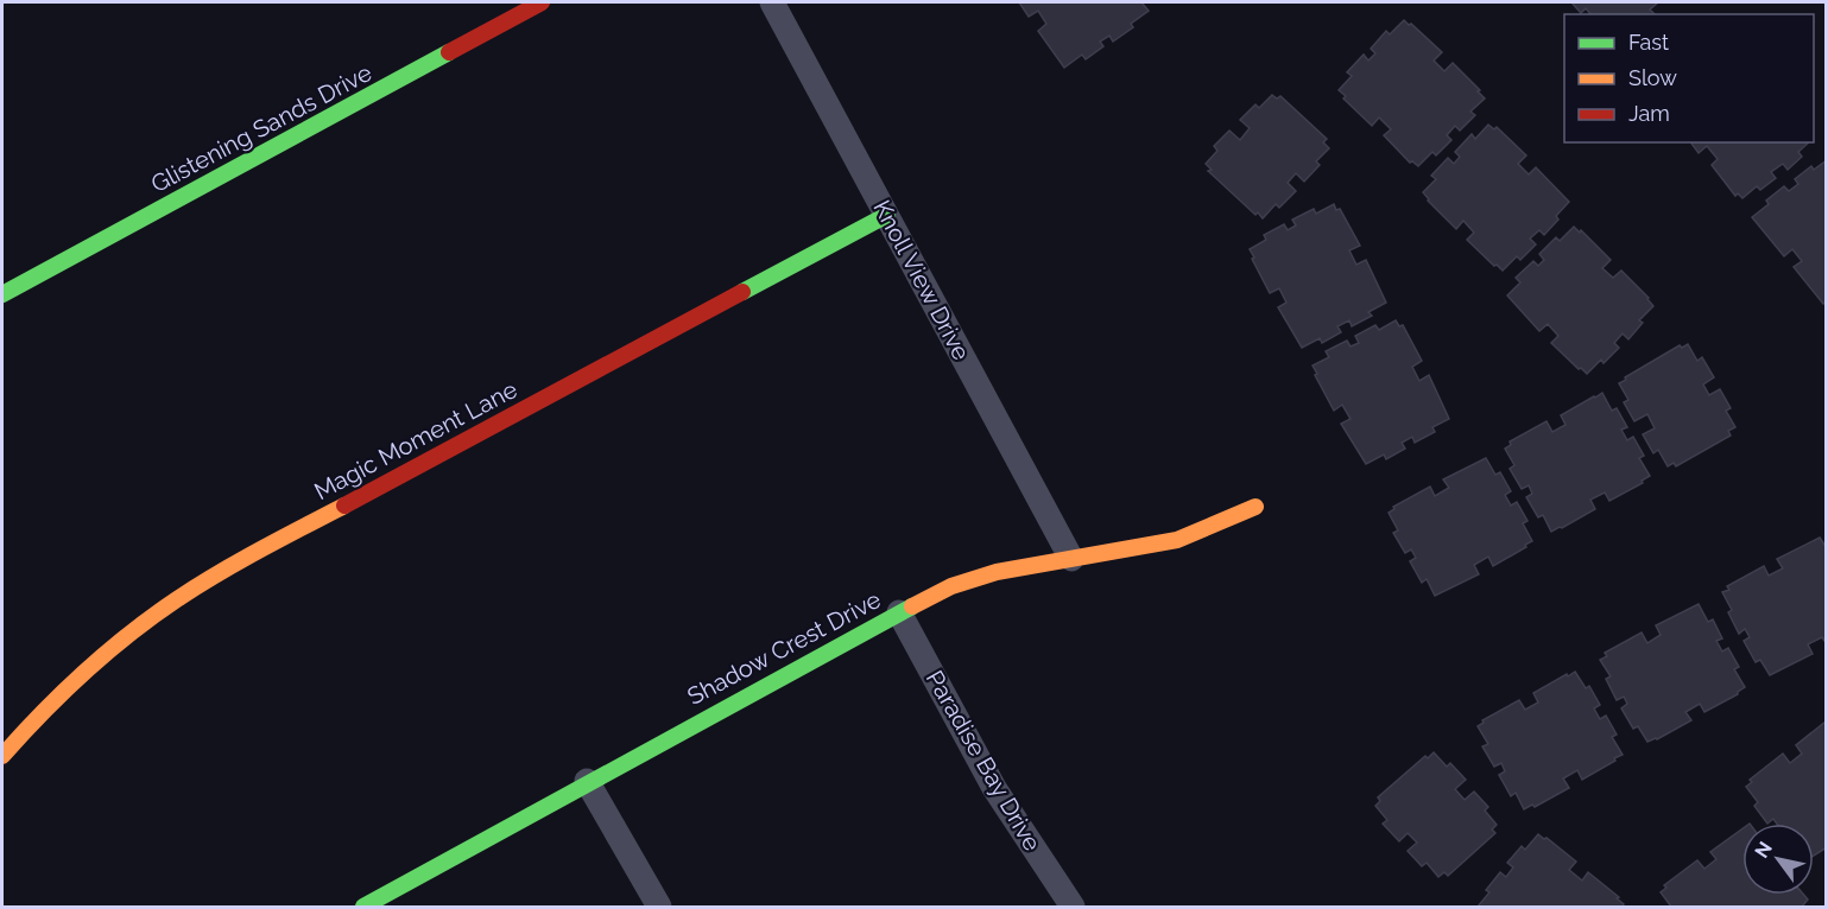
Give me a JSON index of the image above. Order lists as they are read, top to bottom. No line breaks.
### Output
{"streets":{"street":["Glistening Sands Drive","Knoll View Drive","Magic Moment Lane","Shadow Crest Drive","Paradise Bay Drive"]},"crossings":[["Knoll View Drive","Magic Moment Lane"],["Knoll View Drive","Shadow Crest Drive"],["Shadow Crest Drive","Paradise Bay Drive"]],"legend":["Fast","Slow","Jam"],"north":"top left"}
